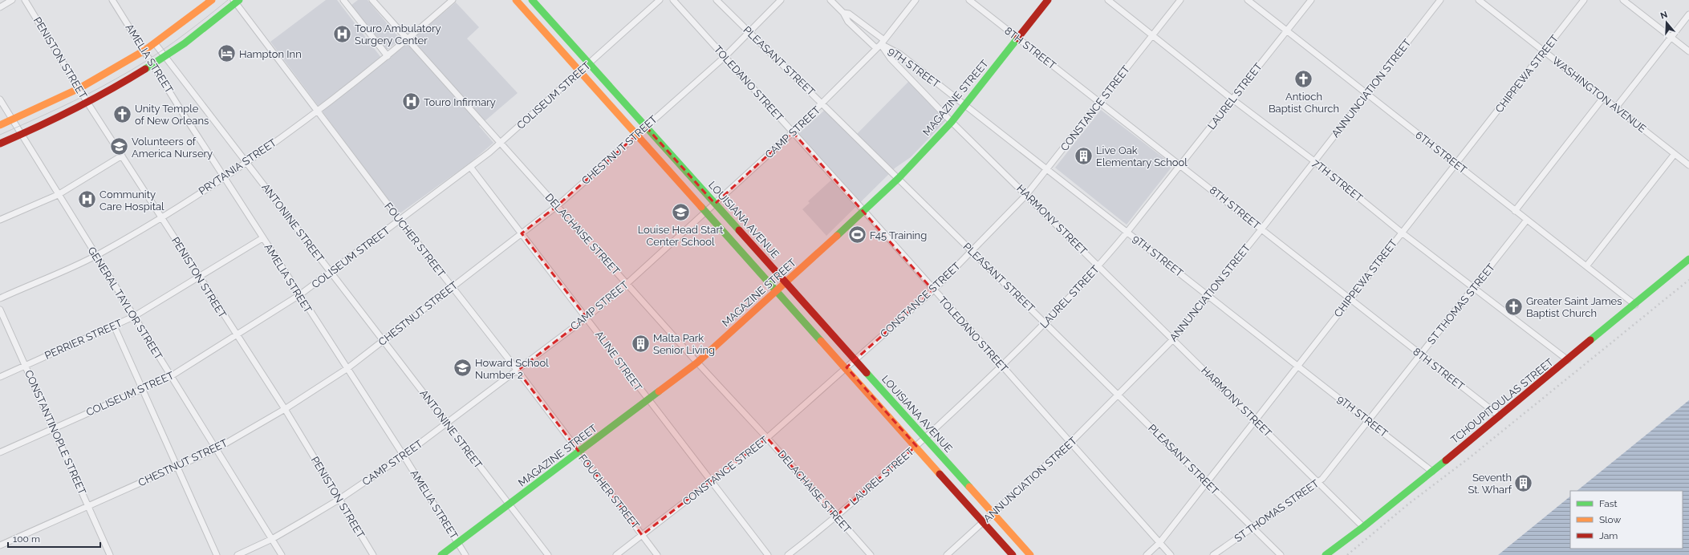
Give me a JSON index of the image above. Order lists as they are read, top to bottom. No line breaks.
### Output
{"streets":{"street":["8TH STREET","PENISTON STREET","AMELIA STREET","PLEASANT STREET","9TH STREET","CHIPPEWA STREET","TOLEDANO STREET","ANNUNCIATION STREET","WASHINGTON AVENUE","COLISEUM STREET","LAUREL STREET","MAGAZINE STREET","CONSTANCE STREET","CAMP STREET","CHESTNUT STREET","6TH STREET","PRYTANIA STREET","7TH STREET","LOUISIANA AVENUE","HARMONY STREET","ANTONINE STREET","DELACHAISE STREET","FOUCHER STREET","GENERAL TAYLOR STREET","ST THOMAS STREET","PERRIER STREET","ALINE STREET","TCHOUPITOULAS STREET","CONSTANTINOPLE STREET"]},"crossings":[["8TH STREET","CHIPPEWA STREET"],["8TH STREET","ANNUNCIATION STREET"],["8TH STREET","LAUREL STREET"],["8TH STREET","MAGAZINE STREET"],["8TH STREET","CONSTANCE STREET"],["8TH STREET","ST THOMAS STREET"],["8TH STREET","TCHOUPITOULAS STREET"],["PENISTON STREET","COLISEUM STREET"],["PENISTON STREET","CAMP STREET"],["PENISTON STREET","CHESTNUT STREET"],["PENISTON STREET","PRYTANIA STREET"],["PENISTON STREET","PERRIER STREET"],["AMELIA STREET","COLISEUM STREET"],["AMELIA STREET","MAGAZINE STREET"],["AMELIA STREET","CAMP STREET"],["AMELIA STREET","CHESTNUT STREET"],["AMELIA STREET","PRYTANIA STREET"],["AMELIA STREET","PERRIER STREET"],["PLEASANT STREET","CHIPPEWA STREET"],["PLEASANT STREET","ANNUNCIATION STREET"],["PLEASANT STREET","LAUREL STREET"],["PLEASANT STREET","MAGAZINE STREET"],["PLEASANT STREET","CONSTANCE STREET"],["PLEASANT STREET","CAMP STREET"],["PLEASANT STREET","CHESTNUT STREET"],["PLEASANT STREET","ST THOMAS STREET"],["9TH STREET","CHIPPEWA STREET"],["9TH STREET","ANNUNCIATION STREET"],["9TH STREET","LAUREL STREET"],["9TH STREET","MAGAZINE STREET"],["9TH STREET","CONSTANCE STREET"],["9TH STREET","CAMP STREET"],["9TH STREET","HARMONY STREET"],["9TH STREET","ST THOMAS STREET"],["9TH STREET","TCHOUPITOULAS STREET"],["CHIPPEWA STREET","TOLEDANO STREET"],["CHIPPEWA STREET","WASHINGTON AVENUE"],["CHIPPEWA STREET","6TH STREET"],["CHIPPEWA STREET","7TH STREET"],["CHIPPEWA STREET","HARMONY STREET"],["TOLEDANO STREET","ANNUNCIATION STREET"],["TOLEDANO STREET","LAUREL STREET"],["TOLEDANO STREET","MAGAZINE STREET"],["TOLEDANO STREET","CONSTANCE STREET"],["TOLEDANO STREET","CAMP STREET"],["TOLEDANO STREET","CHESTNUT STREET"],["ANNUNCIATION STREET","6TH STREET"],["ANNUNCIATION STREET","7TH STREET"],["ANNUNCIATION STREET","LOUISIANA AVENUE"],["ANNUNCIATION STREET","HARMONY STREET"],["COLISEUM STREET","LOUISIANA AVENUE"],["COLISEUM STREET","ANTONINE STREET"],["COLISEUM STREET","DELACHAISE STREET"],["COLISEUM STREET","FOUCHER STREET"],["COLISEUM STREET","GENERAL TAYLOR STREET"],["COLISEUM STREET","ALINE STREET"],["COLISEUM STREET","CONSTANTINOPLE STREET"],["LAUREL STREET","6TH STREET"],["LAUREL STREET","7TH STREET"],["LAUREL STREET","LOUISIANA AVENUE"],["LAUREL STREET","HARMONY STREET"],["LAUREL STREET","DELACHAISE STREET"],["MAGAZINE STREET","LOUISIANA AVENUE"],["MAGAZINE STREET","HARMONY STREET"],["MAGAZINE STREET","ANTONINE STREET"],["MAGAZINE STREET","DELACHAISE STREET"],["MAGAZINE STREET","FOUCHER STREET"],["MAGAZINE STREET","ALINE STREET"],["CONSTANCE STREET","7TH STREET"],["CONSTANCE STREET","LOUISIANA AVENUE"],["CONSTANCE STREET","HARMONY STREET"],["CONSTANCE STREET","DELACHAISE STREET"],["CONSTANCE STREET","FOUCHER STREET"],["CONSTANCE STREET","ALINE STREET"],["CAMP STREET","LOUISIANA AVENUE"],["CAMP STREET","HARMONY STREET"],["CAMP STREET","ANTONINE STREET"],["CAMP STREET","DELACHAISE STREET"],["CAMP STREET","FOUCHER STREET"],["CAMP STREET","GENERAL TAYLOR STREET"],["CAMP STREET","ALINE STREET"],["CHESTNUT STREET","LOUISIANA AVENUE"],["CHESTNUT STREET","ANTONINE STREET"],["CHESTNUT STREET","DELACHAISE STREET"],["CHESTNUT STREET","FOUCHER STREET"],["CHESTNUT STREET","GENERAL TAYLOR STREET"],["CHESTNUT STREET","ALINE STREET"],["CHESTNUT STREET","CONSTANTINOPLE STREET"],["6TH STREET","ST THOMAS STREET"],["6TH STREET","TCHOUPITOULAS STREET"],["PRYTANIA STREET","ANTONINE STREET"],["PRYTANIA STREET","DELACHAISE STREET"],["PRYTANIA STREET","FOUCHER STREET"],["PRYTANIA STREET","GENERAL TAYLOR STREET"],["7TH STREET","ST THOMAS STREET"],["7TH STREET","TCHOUPITOULAS STREET"],["HARMONY STREET","ST THOMAS STREET"],["HARMONY STREET","TCHOUPITOULAS STREET"],["GENERAL TAYLOR STREET","PERRIER STREET"],["PERRIER STREET","CONSTANTINOPLE STREET"]],"places":{"hospital":["Touro Ambulatory Surgery Center","Touro Infirmary","Community Care Hospital"],"hotel":["Hampton Inn"],"church":["Antioch Baptist Church","Unity Temple of New Orleans","Greater Saint James Baptist Church"],"school or university":["Volunteers of America Nursery","Louise Head Start Center School","Howard School Number 2"],"building":["Live Oak Elementary School","Malta Park Senior Living","Seventh St. Wharf"],"sports":["F45 Training"]},"legend":["Fast","Slow","Jam"],"scale_bar":"100 m","north":"top"}
